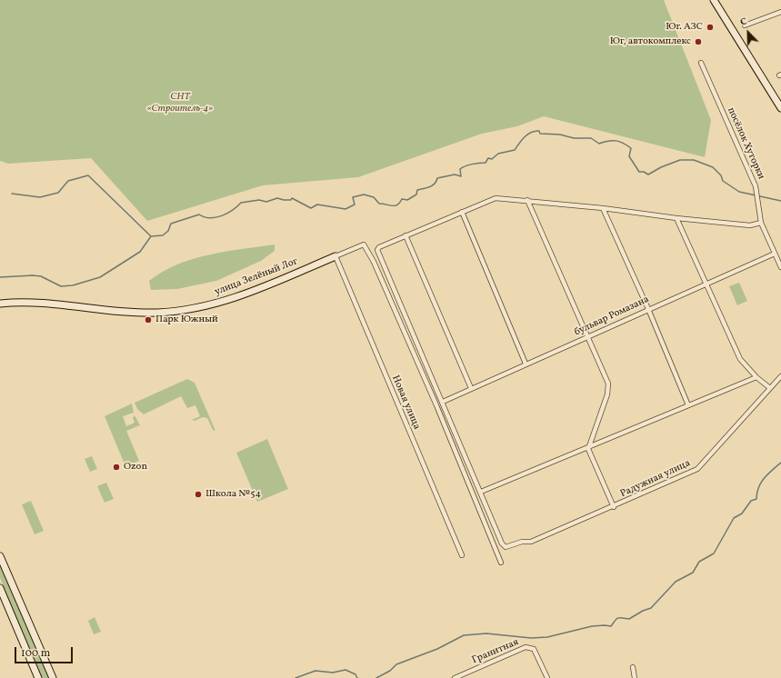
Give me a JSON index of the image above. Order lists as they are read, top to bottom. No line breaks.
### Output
{"streets":{"street":["посёлок Хуторки","улица Зелёный Лог","бульвар Ромазана","Новая улица","Радужная улица","Гранитная"]},"crossings":[["посёлок Хуторки","бульвар Ромазана"],["улица Зелёный Лог","Новая улица"]],"parks":["СНТ «Строитель-4»"],"places":["Юг. АЗС","Юг, автокомплекс","Парк Южный","Ozon","Школа №54"],"scale_bar":"100 m","north":"top left"}
